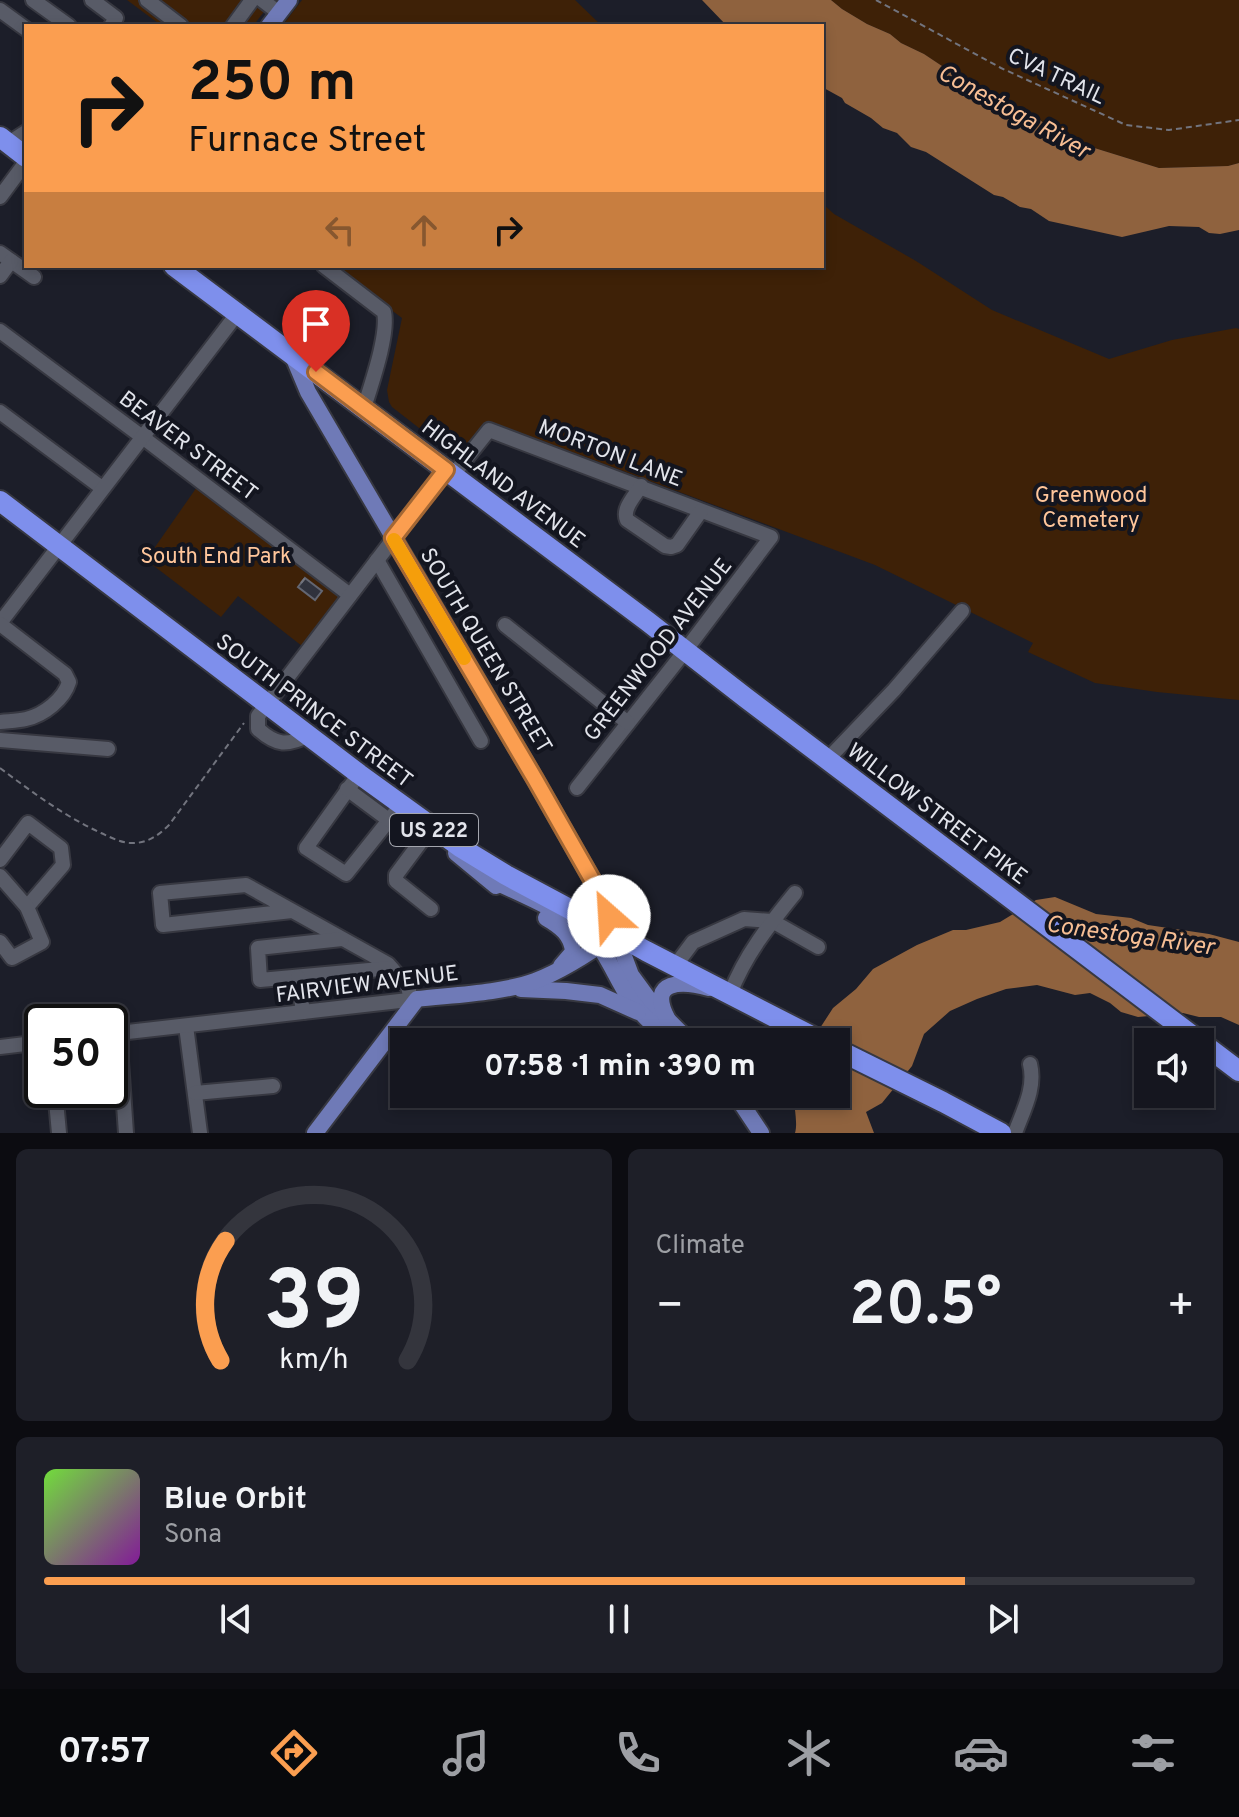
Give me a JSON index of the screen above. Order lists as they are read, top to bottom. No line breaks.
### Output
{"streets":{"highway":["HIGHLAND AVENUE","SOUTH PRINCE STREET","WILLOW STREET PIKE","US 222"],"main road":["SOUTH QUEEN STREET","FAIRVIEW AVENUE"],"street":["BEAVER STREET","MORTON LANE","GREENWOOD AVENUE"],"path":["CVA TRAIL"]},"crossings":[["MORTON LANE","HIGHLAND AVENUE"],["MORTON LANE","GREENWOOD AVENUE"],["HIGHLAND AVENUE","GREENWOOD AVENUE"],["HIGHLAND AVENUE","SOUTH QUEEN STREET"],["HIGHLAND AVENUE","WILLOW STREET PIKE"],["GREENWOOD AVENUE","WILLOW STREET PIKE"],["SOUTH QUEEN STREET","SOUTH PRINCE STREET"],["SOUTH QUEEN STREET","US 222"],["SOUTH QUEEN STREET","FAIRVIEW AVENUE"],["SOUTH PRINCE STREET","US 222"],["SOUTH PRINCE STREET","FAIRVIEW AVENUE"],["US 222","FAIRVIEW AVENUE"]],"water":["Conestoga River"],"parks":["Greenwood Cemetery","South End Park"],"page":{"turn":["250 m","Furnace Street"],"limit":"50","trip":"07:58 · 1 min · 390 m","tile":"Climate","heat":["−","20.5°","+"],"song":["Blue Orbit","Sona"],"tabs":"07:57","gauge":["39","km/h"]}}
